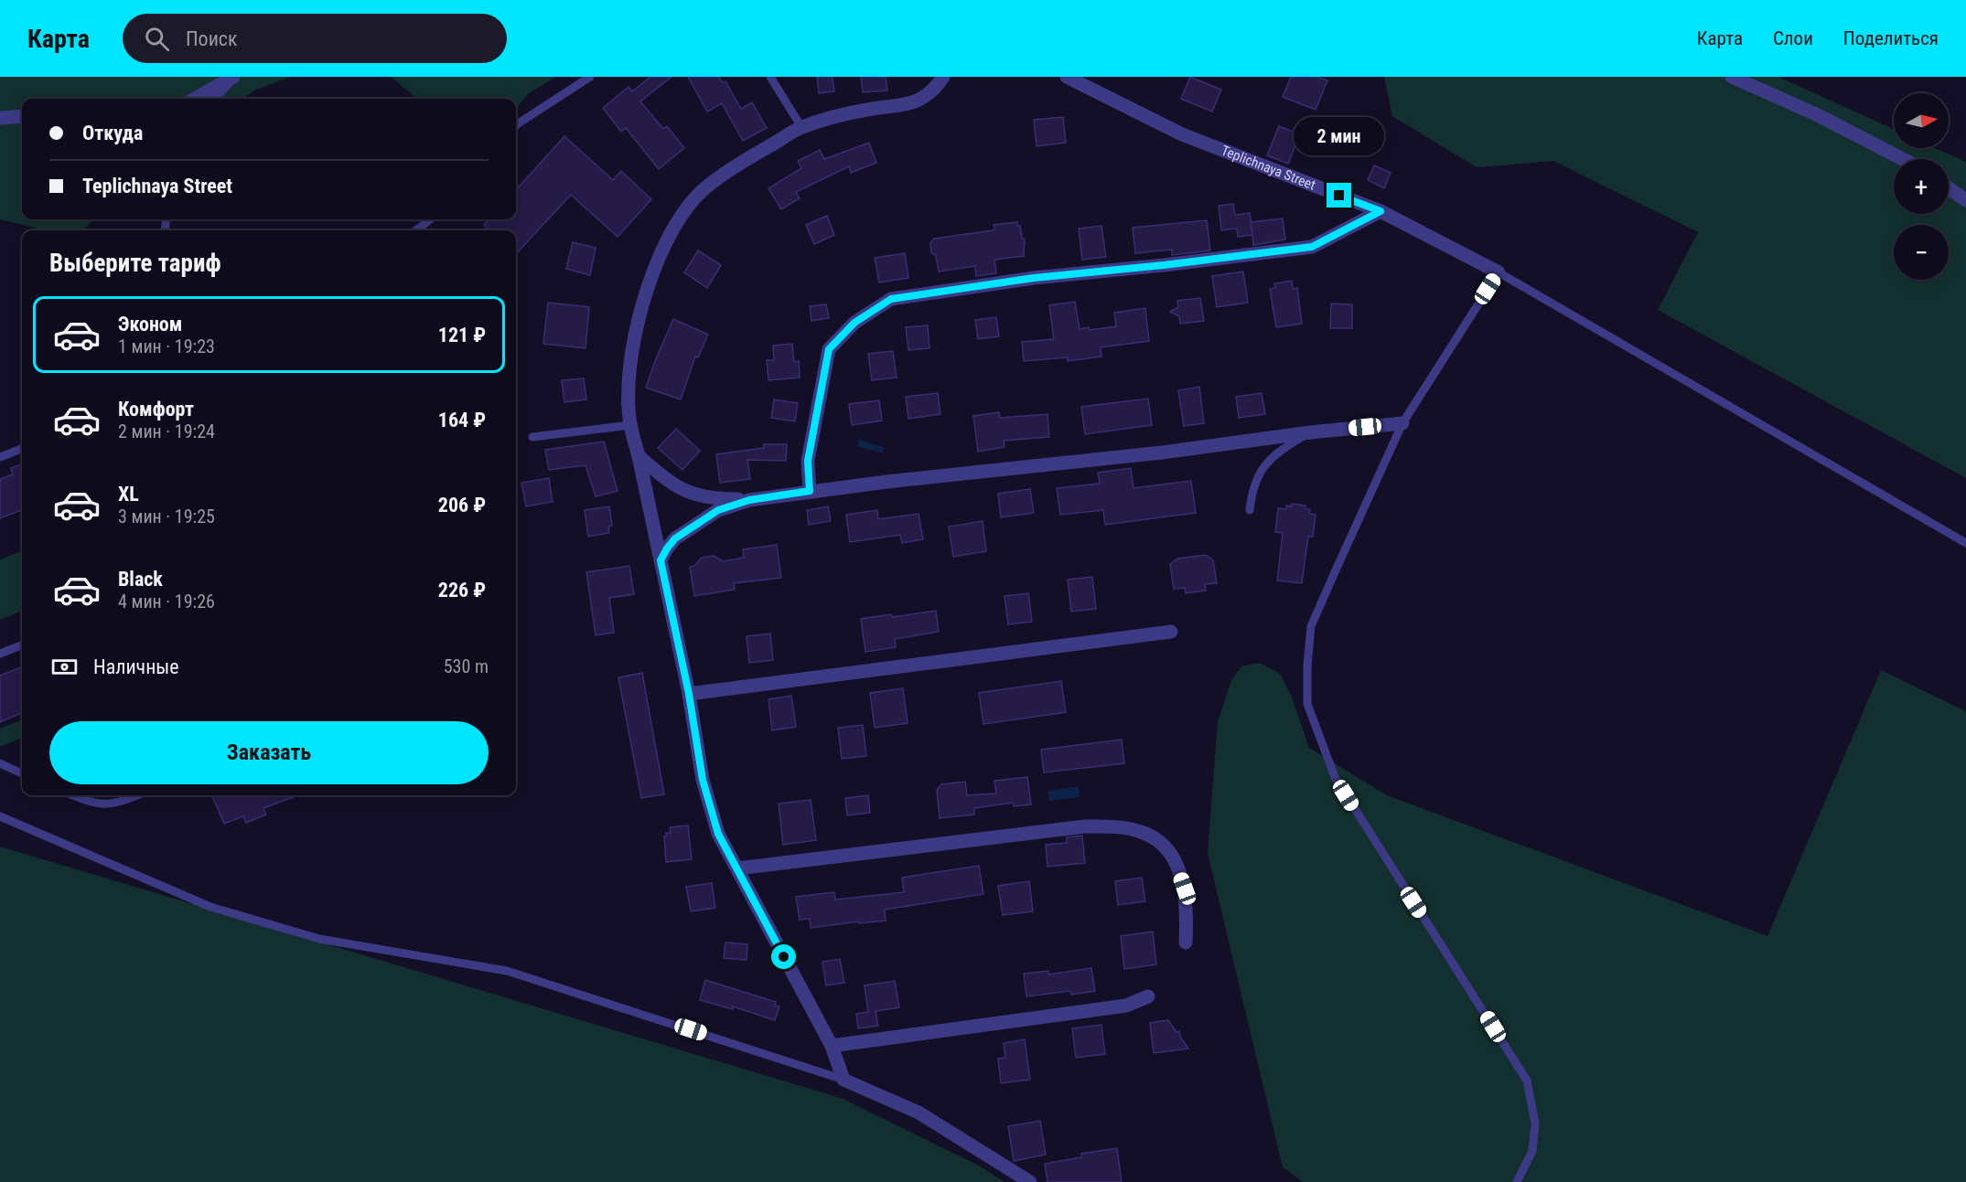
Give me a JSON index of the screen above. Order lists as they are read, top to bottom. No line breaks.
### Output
{"streets":{"street":["Teplichnaya Street"]},"north":"right","page":{"header":"Карта","search":"Поиск","nav":["Карта","Слои","Поделиться"],"map_buttons":["+","−"],"banner":["Откуда","Teplichnaya Street"],"bubble":"2 мин","heading":"Выберите тариф","list":[{"name":"Эконом","note":"1 мин · 19:23","value":"121 ₽"},{"name":"Комфорт","note":"2 мин · 19:24","value":"164 ₽"},{"name":"XL","note":"3 мин · 19:25","value":"206 ₽"},{"name":"Black","note":"4 мин · 19:26","value":"226 ₽"}],"pay":["Наличные","530 m"],"buttons":"Заказать"}}
